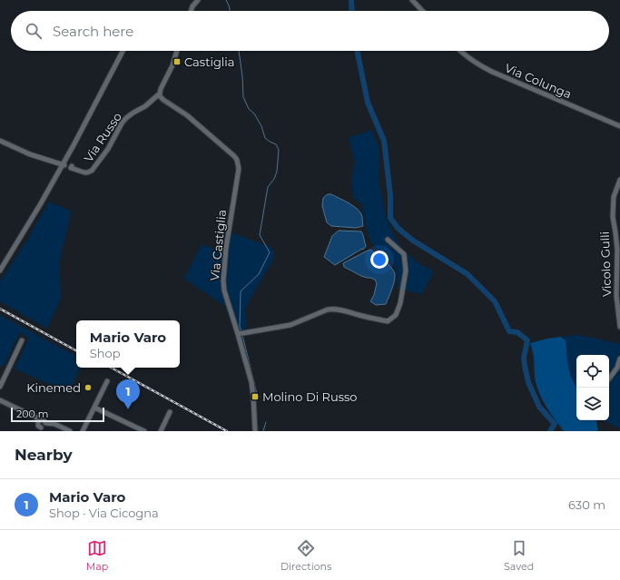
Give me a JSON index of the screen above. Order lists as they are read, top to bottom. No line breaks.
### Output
{"streets":{"street":["Via Colunga","Via Russo","Via Castiglia","Vicolo Gulli"]},"crossings":[["Via Russo","Via Castiglia"]],"places":{"transit":["Castiglia","Molino Di Russo"],"other":["Kinemed"]},"scale_bar":"200 m","page":{"search":"Search here","popup":["Mario Varo","Shop"],"pins":"1","scale":"200 m","heading":"Nearby","list":[{"mark":"1","name":"Mario Varo","note":"Shop · Via Cicogna","value":"630 m"}],"nav":["Map","Directions","Saved"]}}
